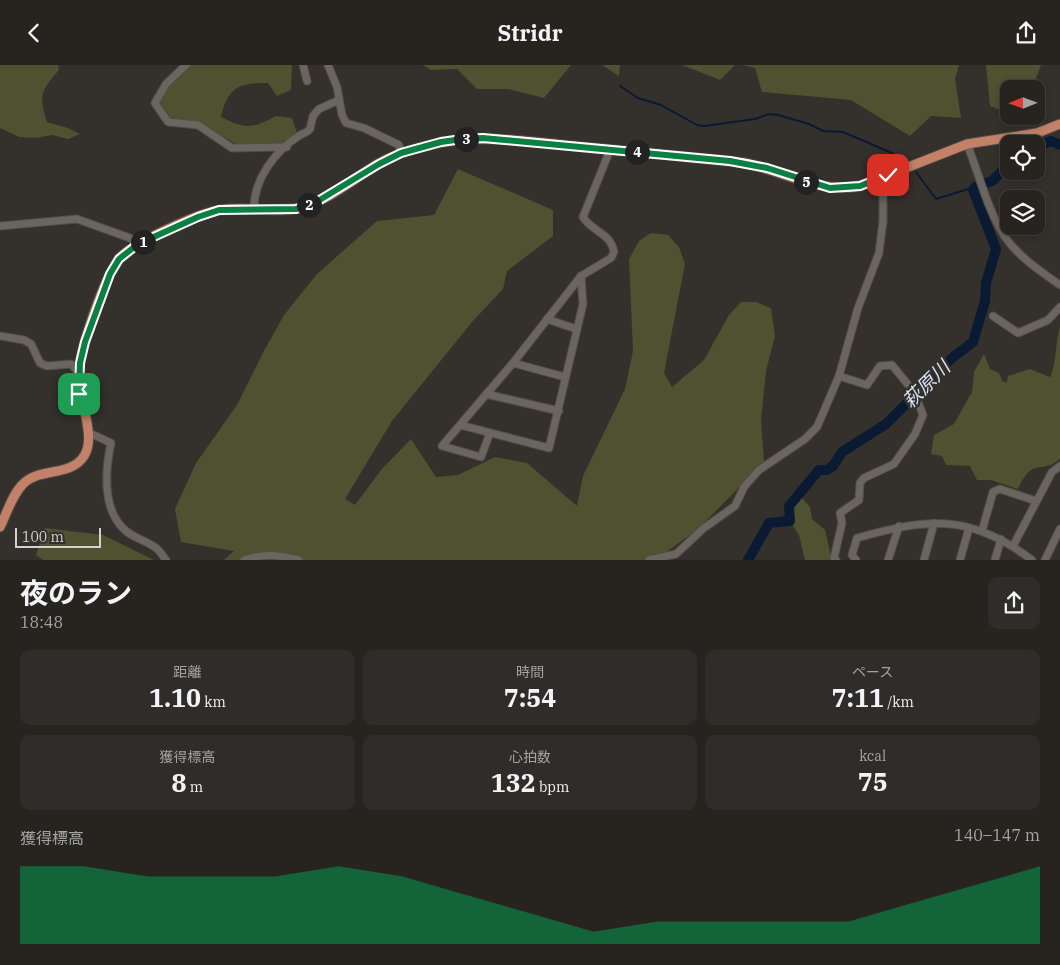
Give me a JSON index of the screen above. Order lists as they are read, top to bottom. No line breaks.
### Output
{"water":["萩原川"],"scale_bar":"100 m","north":"left","page":{"header":"Stridr","pins":["3","4","5","2","1"],"scale":"100 m","heading":["夜のラン","18:48"],"stats":[["距離","1.10 km"],["時間","7:54"],["ペース","7:11 /km"],["獲得標高","8 m"],["心拍数","132 bpm"],["kcal","75"]],"chart":["獲得標高","140–147 m"]}}
